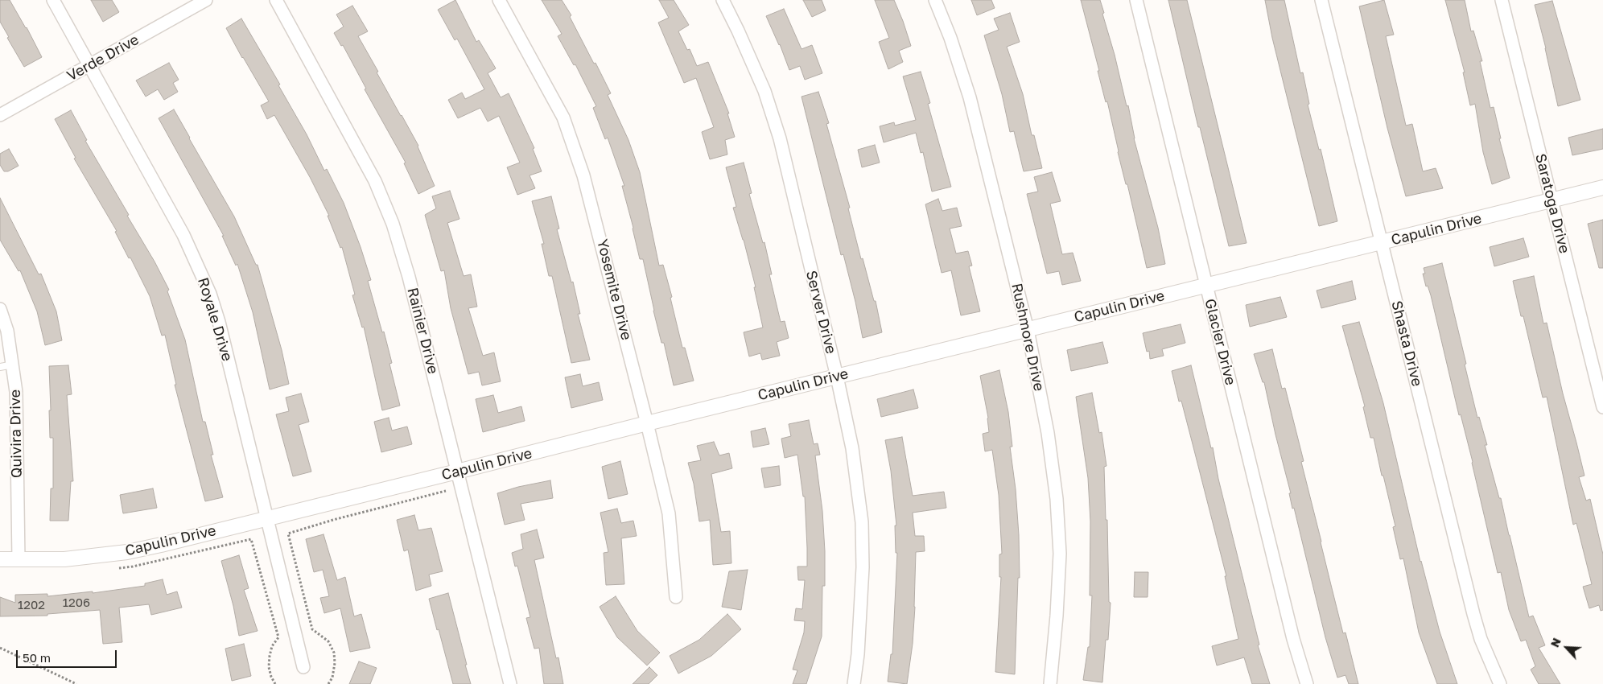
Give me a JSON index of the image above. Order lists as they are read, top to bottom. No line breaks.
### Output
{"streets":{"street":["Verde Drive","Saratoga Drive","Capulin Drive","Yosemite Drive","Server Drive","Royale Drive","Rainier Drive","Rushmore Drive","Glacier Drive","Shasta Drive","Quivira Drive"]},"crossings":[["Verde Drive","Royale Drive"],["Saratoga Drive","Capulin Drive"],["Capulin Drive","Yosemite Drive"],["Capulin Drive","Server Drive"],["Capulin Drive","Royale Drive"],["Capulin Drive","Rainier Drive"],["Capulin Drive","Rushmore Drive"],["Capulin Drive","Glacier Drive"],["Capulin Drive","Shasta Drive"],["Capulin Drive","Quivira Drive"]],"house_numbers":["1206","1202"],"scale_bar":"50 m","north":"top left"}
